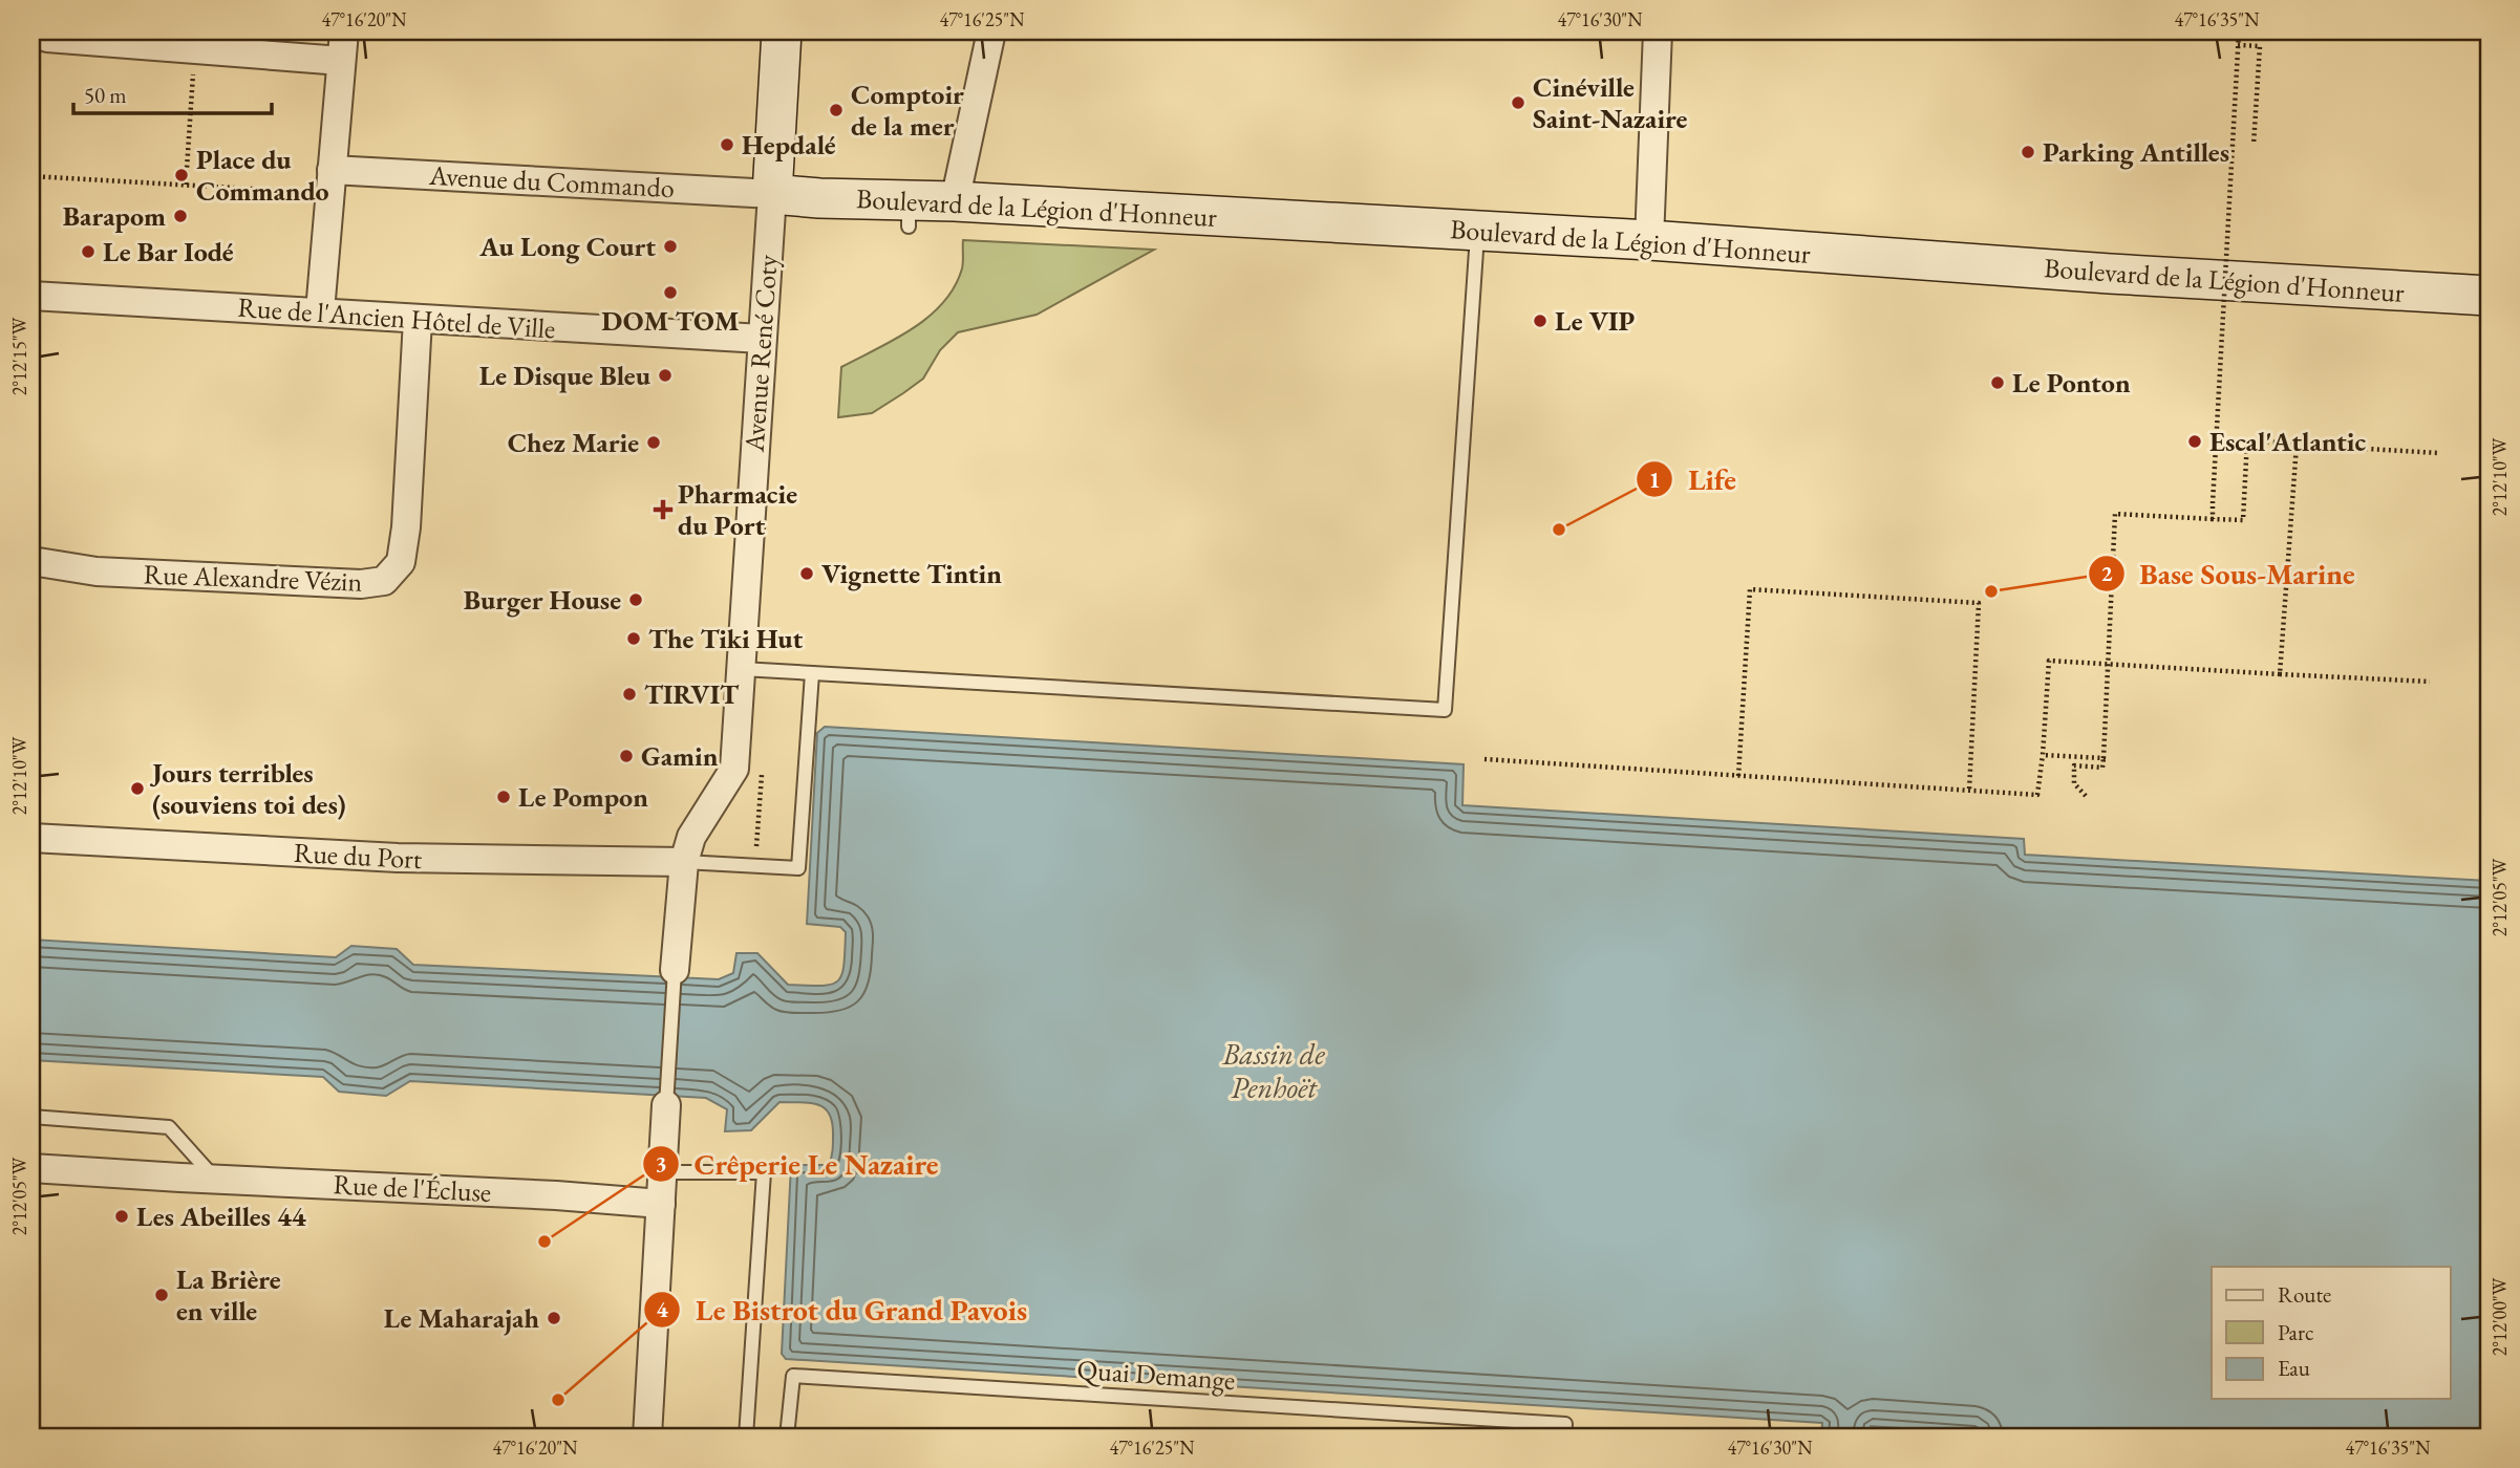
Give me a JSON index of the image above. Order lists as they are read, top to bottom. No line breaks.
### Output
{"streets":{"main road":["Boulevard de la Légion d'Honneur","Avenue René Coty"],"street":["Avenue du Commando","Rue de l'Ancien Hôtel de Ville","Rue Alexandre Vézin","Rue du Port","Rue de l'Écluse"],"lane":["Quai Demange"]},"crossings":[["Avenue du Commando","Boulevard de la Légion d'Honneur"],["Avenue du Commando","Avenue René Coty"],["Boulevard de la Légion d'Honneur","Avenue René Coty"],["Rue de l'Ancien Hôtel de Ville","Avenue René Coty"],["Rue de l'Ancien Hôtel de Ville","Rue Alexandre Vézin"],["Avenue René Coty","Rue du Port"]],"water":["Bassin de Penhoët"],"places":{"other":["Cinéville Saint-Nazaire","Comptoir de la mer","Hepdalé","Parking Antilles","Place du Commando","Barapom","Au Long Court","Le Bar Iodé","DOM TOM","Le VIP","Le Disque Bleu","Le Ponton","Escal'Atlantic","Chez Marie","Life","Vignette Tintin","Base Sous-Marine","Burger House","The Tiki Hut","TIRVIT","Gamin","Jours terribles (souviens toi des)","Le Pompon","Les Abeilles 44","Crêperie Le Nazaire","La Brière en ville","Le Maharajah","Le Bistrot du Grand Pavois"],"health":["Pharmacie du Port"]},"legend":["Route","Parc","Eau"],"scale_bar":"50 m","coordinates":["47°16'20\"N","47°16'25\"N","47°16'30\"N","47°16'35\"N","2°12'15\"W","2°12'10\"W","2°12'05\"W","2°12'00\"W"]}
